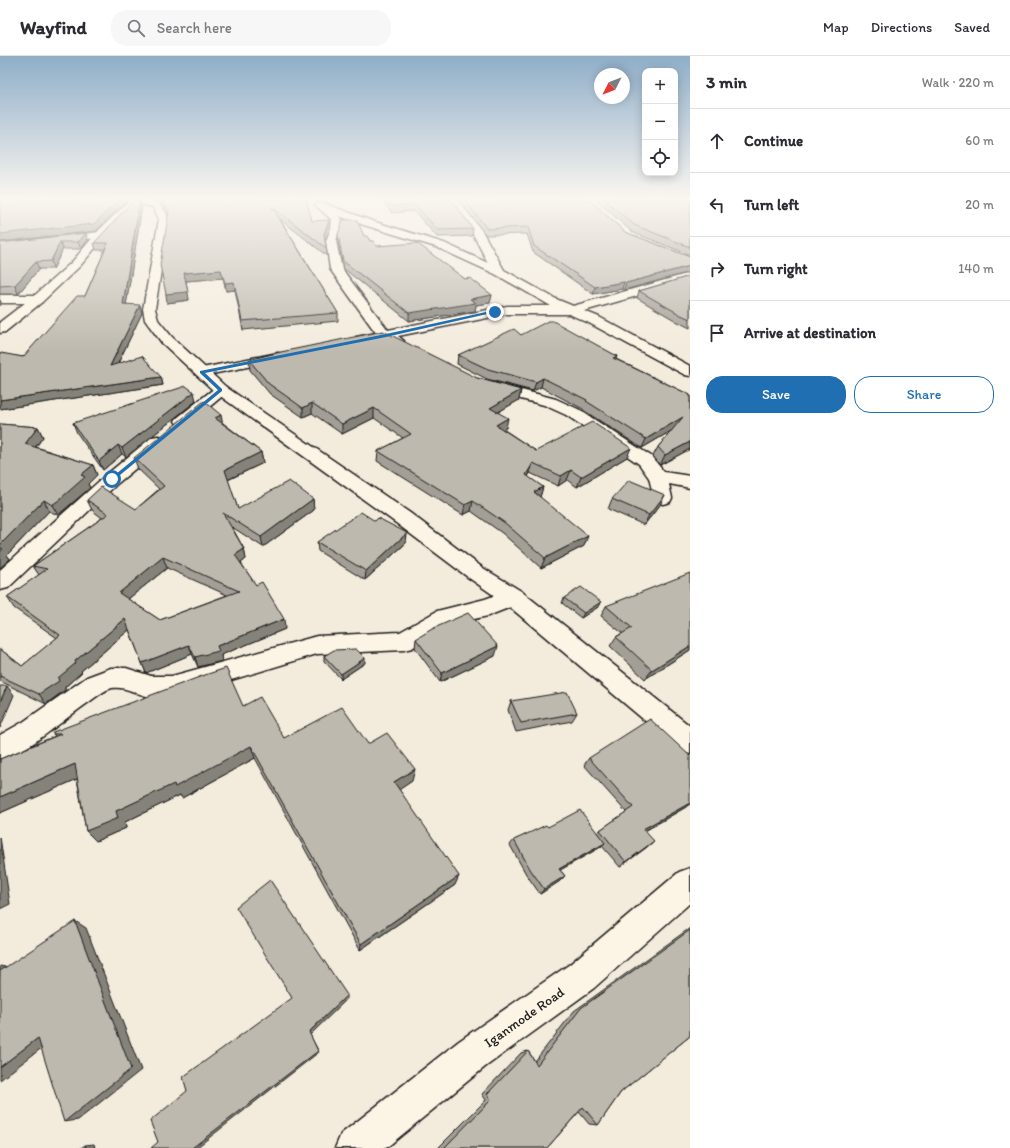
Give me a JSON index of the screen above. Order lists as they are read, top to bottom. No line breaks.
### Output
{"streets":{"street":["Iganmode Road"]},"north":"bottom left","page":{"header":"Wayfind","search":"Search here","nav":["Map","Directions","Saved"],"heading":["3 min","Walk · 220 m"],"map_buttons":["+","−"],"list":[["Continue","60 m"],["Turn left","20 m"],["Turn right","140 m"],"Arrive at destination"],"buttons":["Save","Share"]}}
